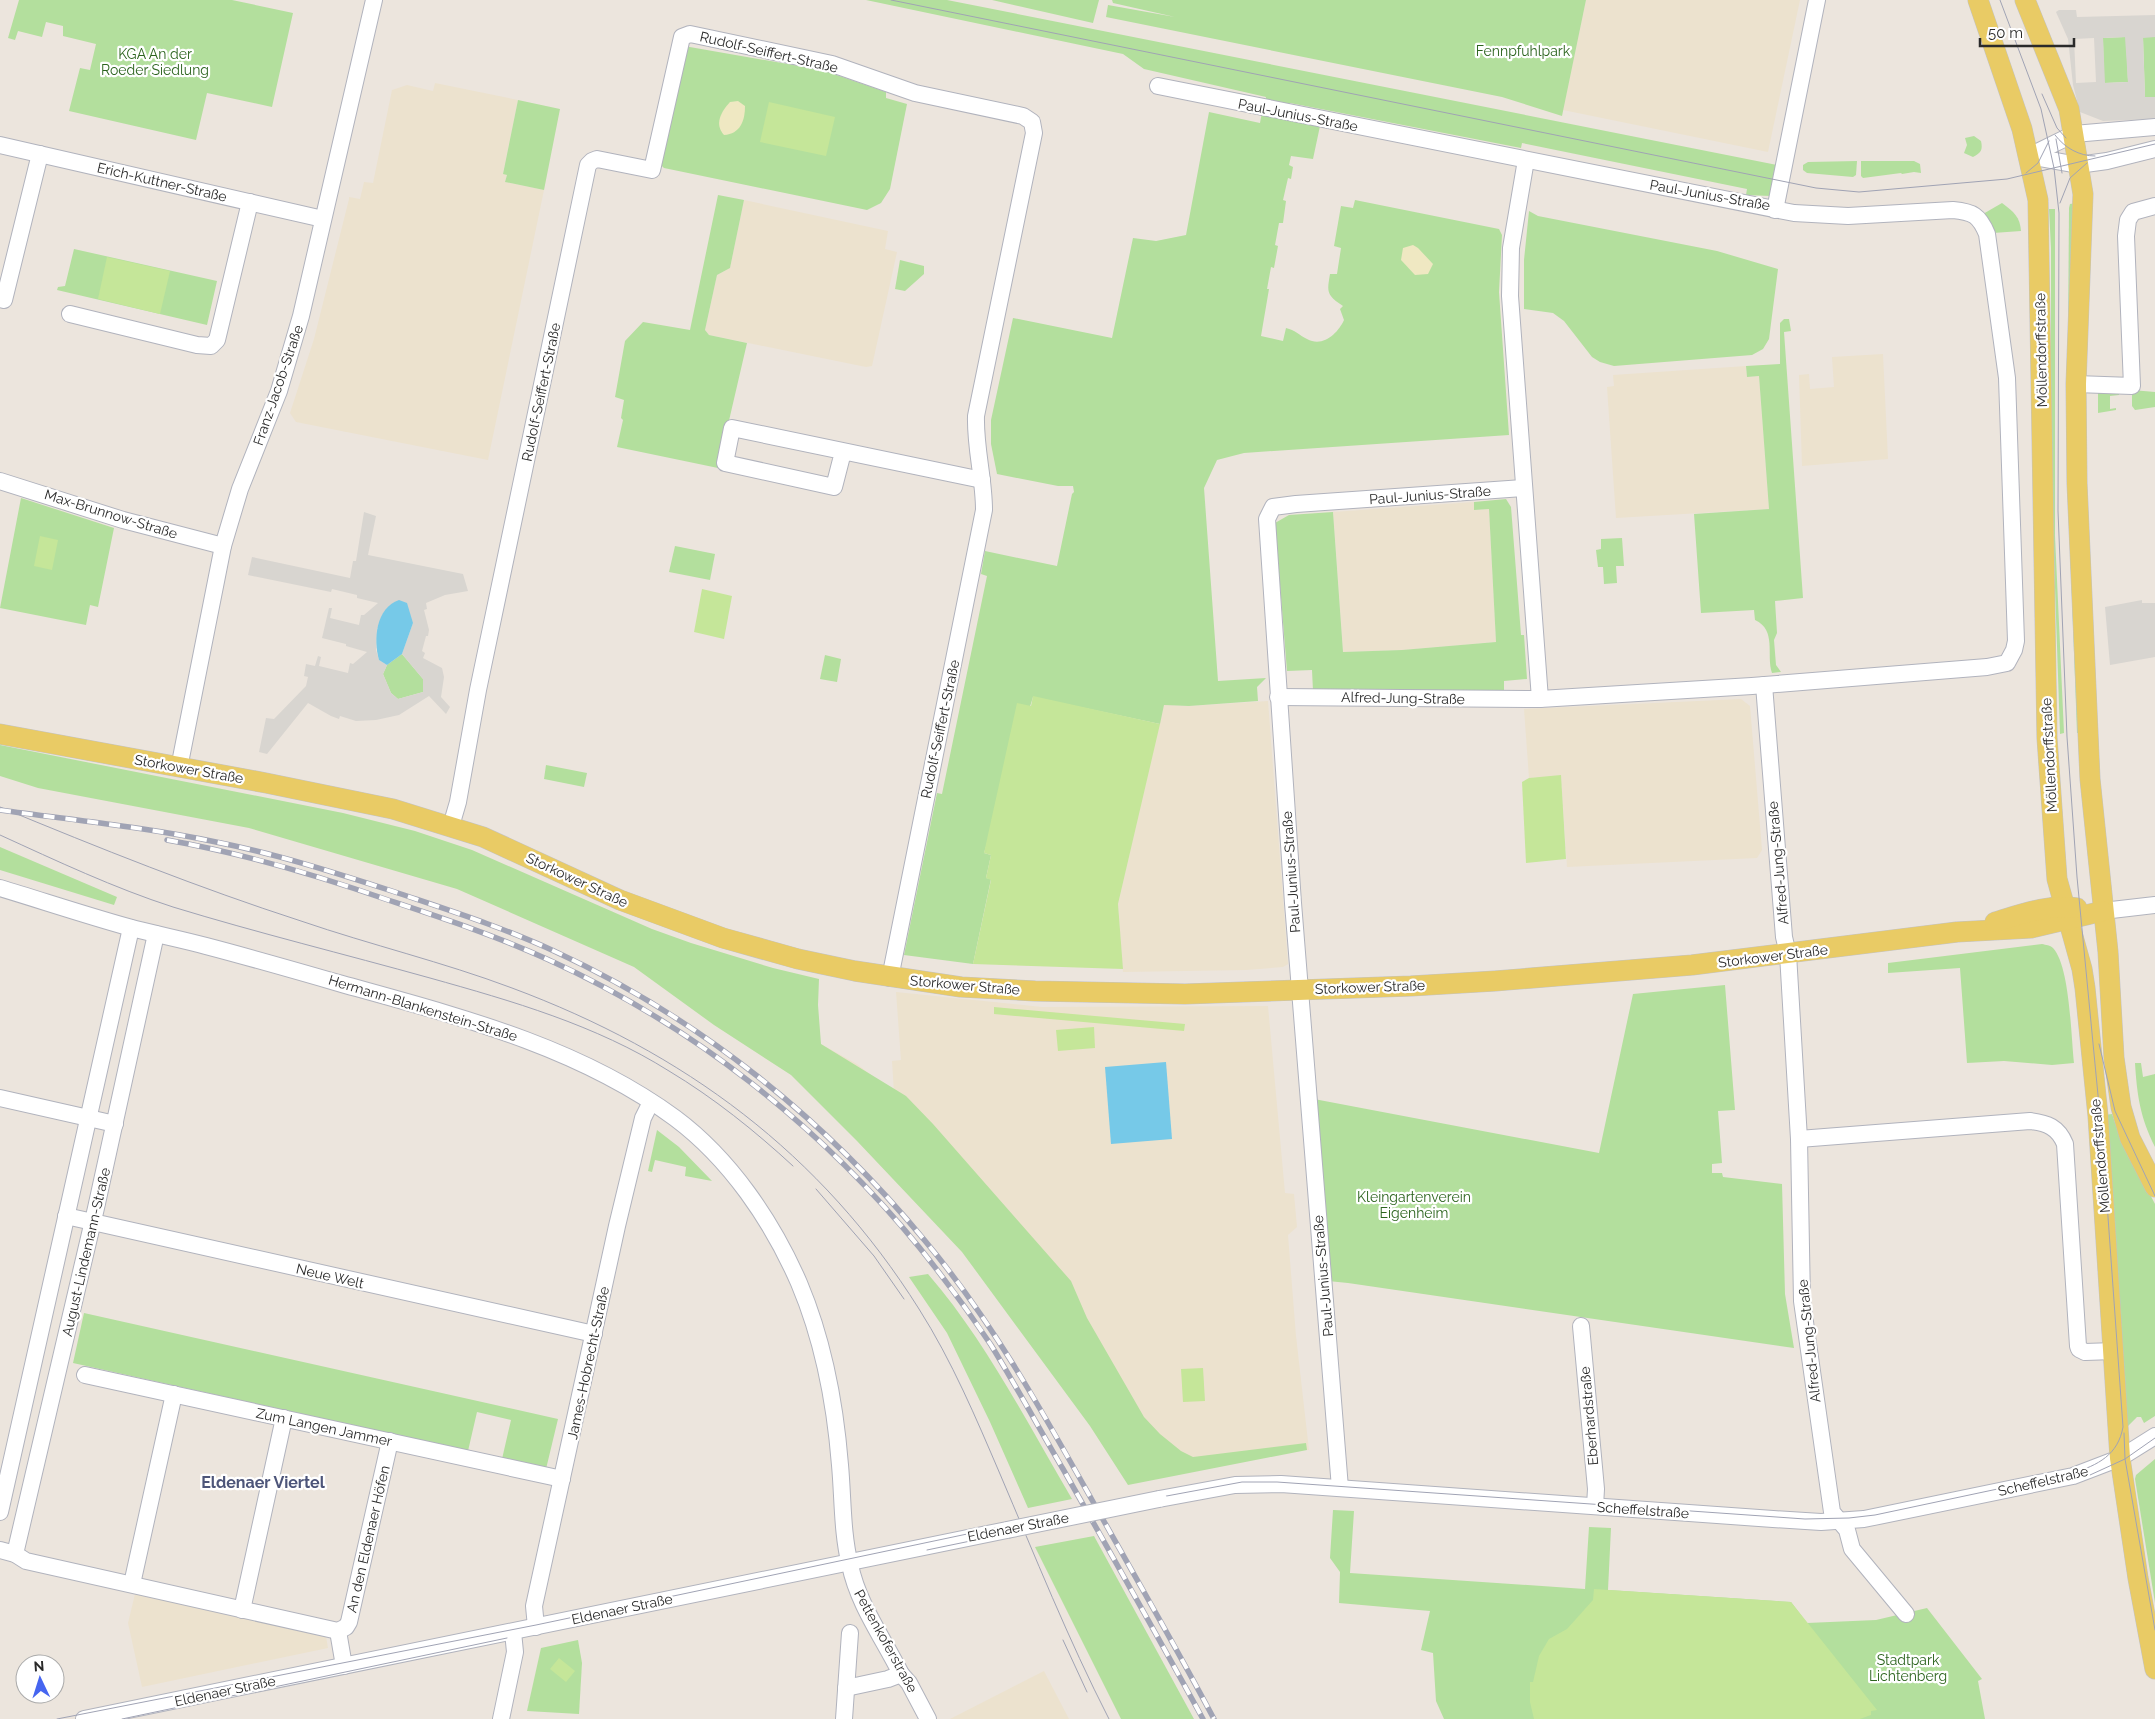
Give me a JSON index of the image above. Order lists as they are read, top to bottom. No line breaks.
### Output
{"streets":{"main road":["Möllendorffstraße","Storkower Straße"],"street":["Rudolf-Seiffert-Straße","Paul-Junius-Straße","Erich-Kuttner-Straße","Franz-Jacob-Straße","Max-Brunnow-Straße","Alfred-Jung-Straße","Hermann-Blankenstein-Straße","August-Lindemann-Straße","Neue Welt","James-Hobrecht-Straße","Eberhardstraße","Zum Langen Jammer","Scheffelstraße","Eldenaer Straße","An den Eldenaer Höfen","Pettenkoferstraße"]},"crossings":[["Rudolf-Seiffert-Straße","Storkower Straße"],["Paul-Junius-Straße","Alfred-Jung-Straße"],["Paul-Junius-Straße","Storkower Straße"],["Paul-Junius-Straße","Scheffelstraße"],["Erich-Kuttner-Straße","Franz-Jacob-Straße"],["Möllendorffstraße","Storkower Straße"],["Möllendorffstraße","Scheffelstraße"],["Franz-Jacob-Straße","Max-Brunnow-Straße"],["Franz-Jacob-Straße","Storkower Straße"],["Alfred-Jung-Straße","Storkower Straße"],["Alfred-Jung-Straße","Scheffelstraße"],["Hermann-Blankenstein-Straße","August-Lindemann-Straße"],["Hermann-Blankenstein-Straße","James-Hobrecht-Straße"],["Hermann-Blankenstein-Straße","Eldenaer Straße"],["Hermann-Blankenstein-Straße","Pettenkoferstraße"],["August-Lindemann-Straße","Neue Welt"],["August-Lindemann-Straße","An den Eldenaer Höfen"],["Neue Welt","James-Hobrecht-Straße"],["James-Hobrecht-Straße","Zum Langen Jammer"],["James-Hobrecht-Straße","Eldenaer Straße"],["Eberhardstraße","Scheffelstraße"],["Zum Langen Jammer","An den Eldenaer Höfen"],["Scheffelstraße","Eldenaer Straße"],["Eldenaer Straße","An den Eldenaer Höfen"],["Eldenaer Straße","Pettenkoferstraße"]],"districts":["Eldenaer Viertel"],"parks":["Fennpfuhlpark","KGA An der Roeder Siedlung","Kleingartenverein Eigenheim","Stadtpark Lichtenberg"],"scale_bar":"50 m","north":"top"}
